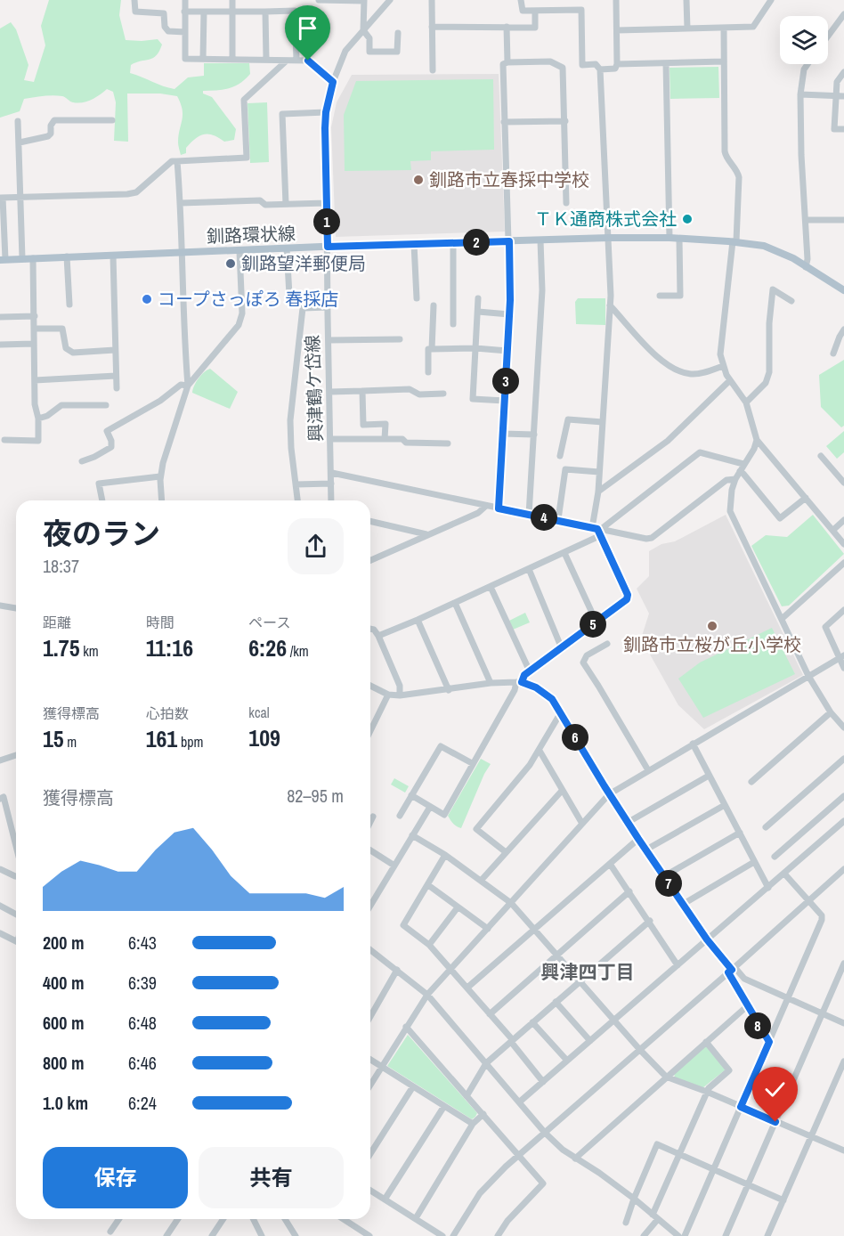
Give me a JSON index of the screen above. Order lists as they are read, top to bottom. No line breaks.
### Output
{"streets":{"main road":["釧路環状線"],"street":["興津鶴ケ岱線"]},"crossings":[["釧路環状線","興津鶴ケ岱線"]],"districts":["興津四丁目"],"places":["釧路市立春採中学校","ＴＫ通商株式会社","釧路望洋郵便局","コープさっぽろ 春採店","釧路市立桜が丘小学校"],"page":{"pins":["1","2","3","4","5","6","7","8"],"heading":["夜のラン","18:37"],"stats":[["距離","1.75 km"],["時間","11:16"],["ペース","6:26 /km"],["獲得標高","15 m"],["心拍数","161 bpm"],["kcal","109"]],"chart":["獲得標高","82–95 m"],"list":[{"name":"200 m","note":"6:43"},{"name":"400 m","note":"6:39"},{"name":"600 m","note":"6:48"},{"name":"800 m","note":"6:46"},{"name":"1.0 km","note":"6:24"}],"buttons":["保存","共有"]}}
